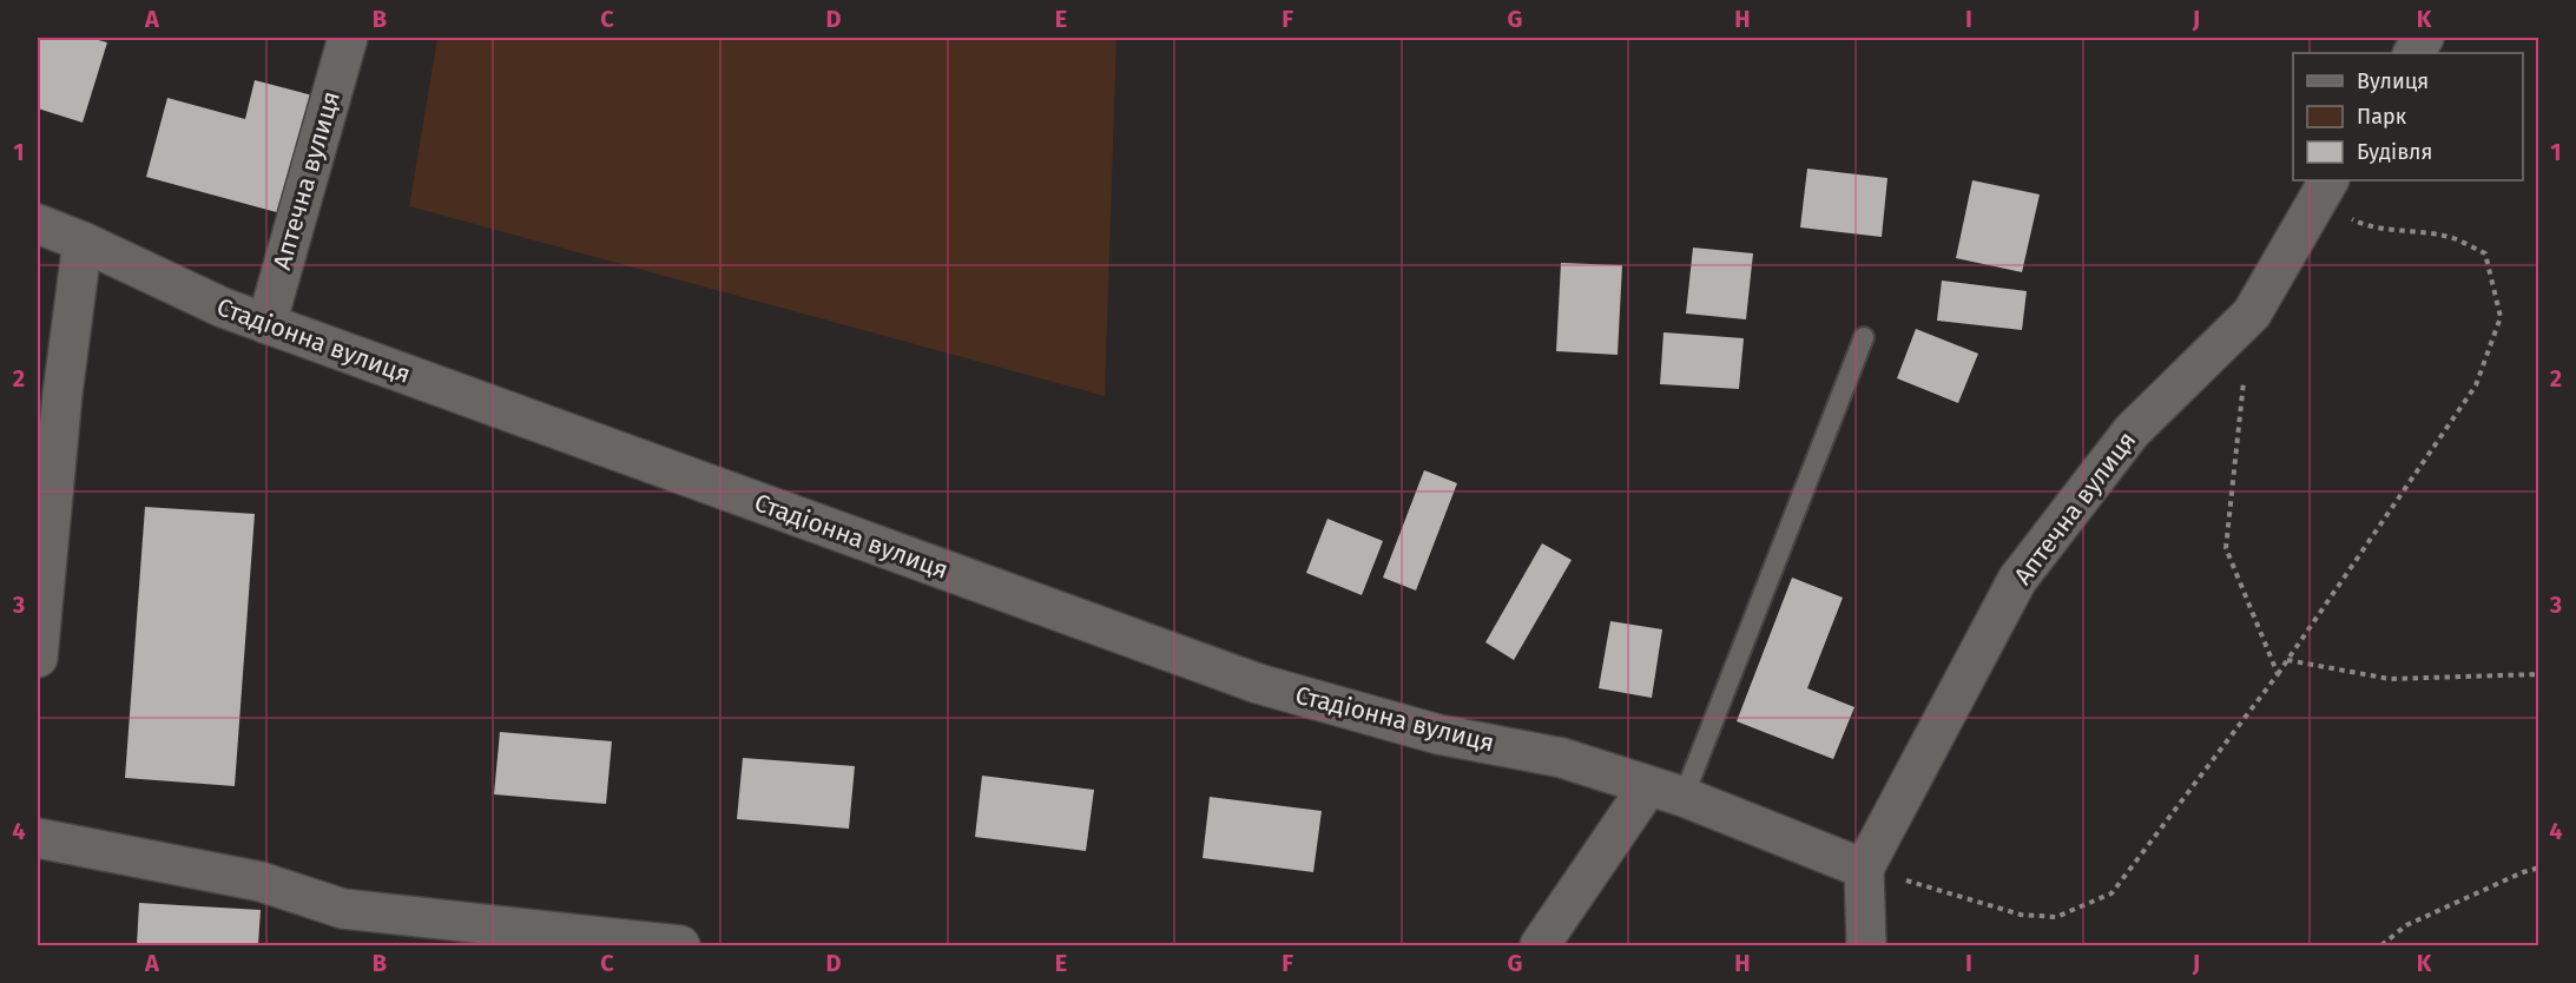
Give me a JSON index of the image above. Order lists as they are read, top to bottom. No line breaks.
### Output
{"streets":{"street":["Аптечна вулиця","Стадіонна вулиця"]},"crossings":[["Аптечна вулиця","Стадіонна вулиця"]],"legend":["Вулиця","Парк","Будівля"],"grid":{"columns":["A","B","C","D","E","F","G","H","I","J","K"],"rows":["1","2","3","4"]}}
